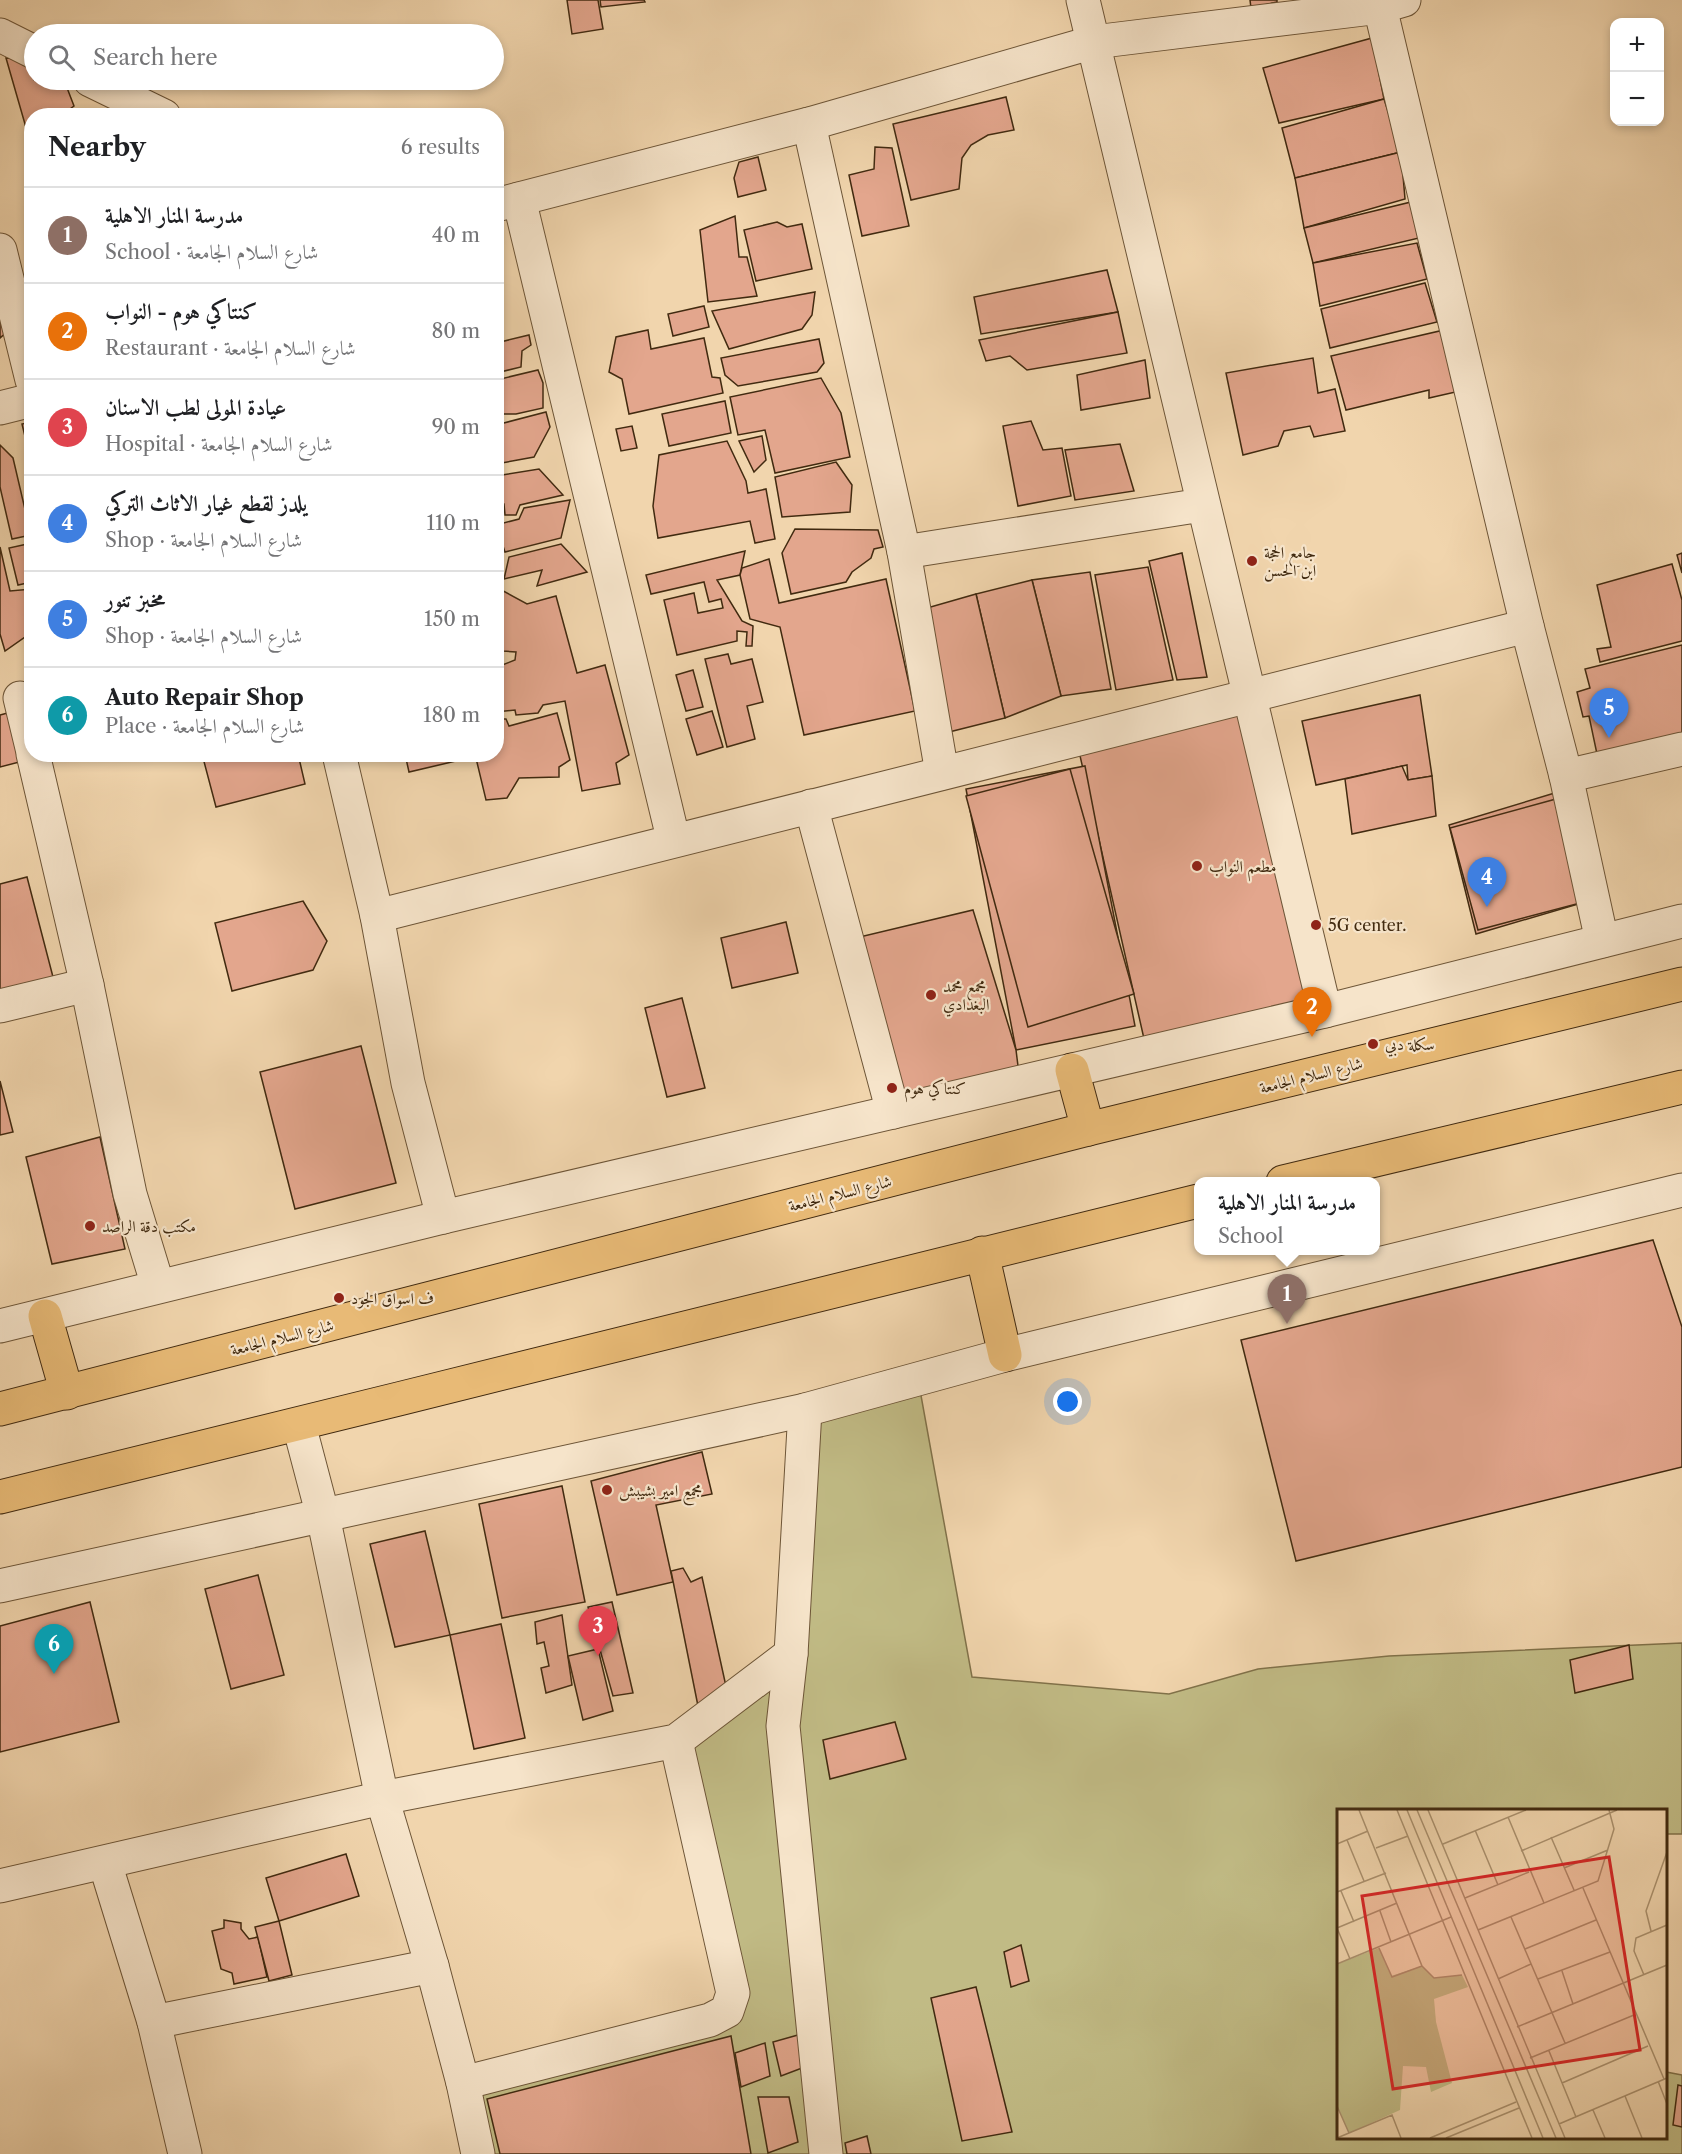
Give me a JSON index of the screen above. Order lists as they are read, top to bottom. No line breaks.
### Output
{"streets":{"main road":["شارع السلام الجامعة"]},"places":["جامع الحجة ابن الحسن","مطعم النواب","5G center.","مجمع محمد البغدادي","سكلة دبي","كنتاكي هوم","مكتب دقة الراصد","ف اسواق الجود","مجمع امير بشيبش"],"page":{"map_buttons":["+","−"],"search":"Search here","heading":["Nearby","6 results"],"list":[{"mark":"1","name":"مدرسة المنار الاهلية","note":"School · شارع السلام الجامعة","value":"40 m"},{"mark":"2","name":"كنتاكي هوم - النواب","note":"Restaurant · شارع السلام الجامعة","value":"80 m"},{"mark":"3","name":"عيادة المولى لطب الاسنان","note":"Hospital · شارع السلام الجامعة","value":"90 m"},{"mark":"4","name":"يلدز لقطع غيار الاثاث التركي","note":"Shop · شارع السلام الجامعة","value":"110 m"},{"mark":"5","name":"مخبز تنور","note":"Shop · شارع السلام الجامعة","value":"150 m"},{"mark":"6","name":"Auto Repair Shop","note":"Place · شارع السلام الجامعة","value":"180 m"}],"pins":["5","4","2","1","3","6"],"popup":["مدرسة المنار الاهلية","School"]}}
